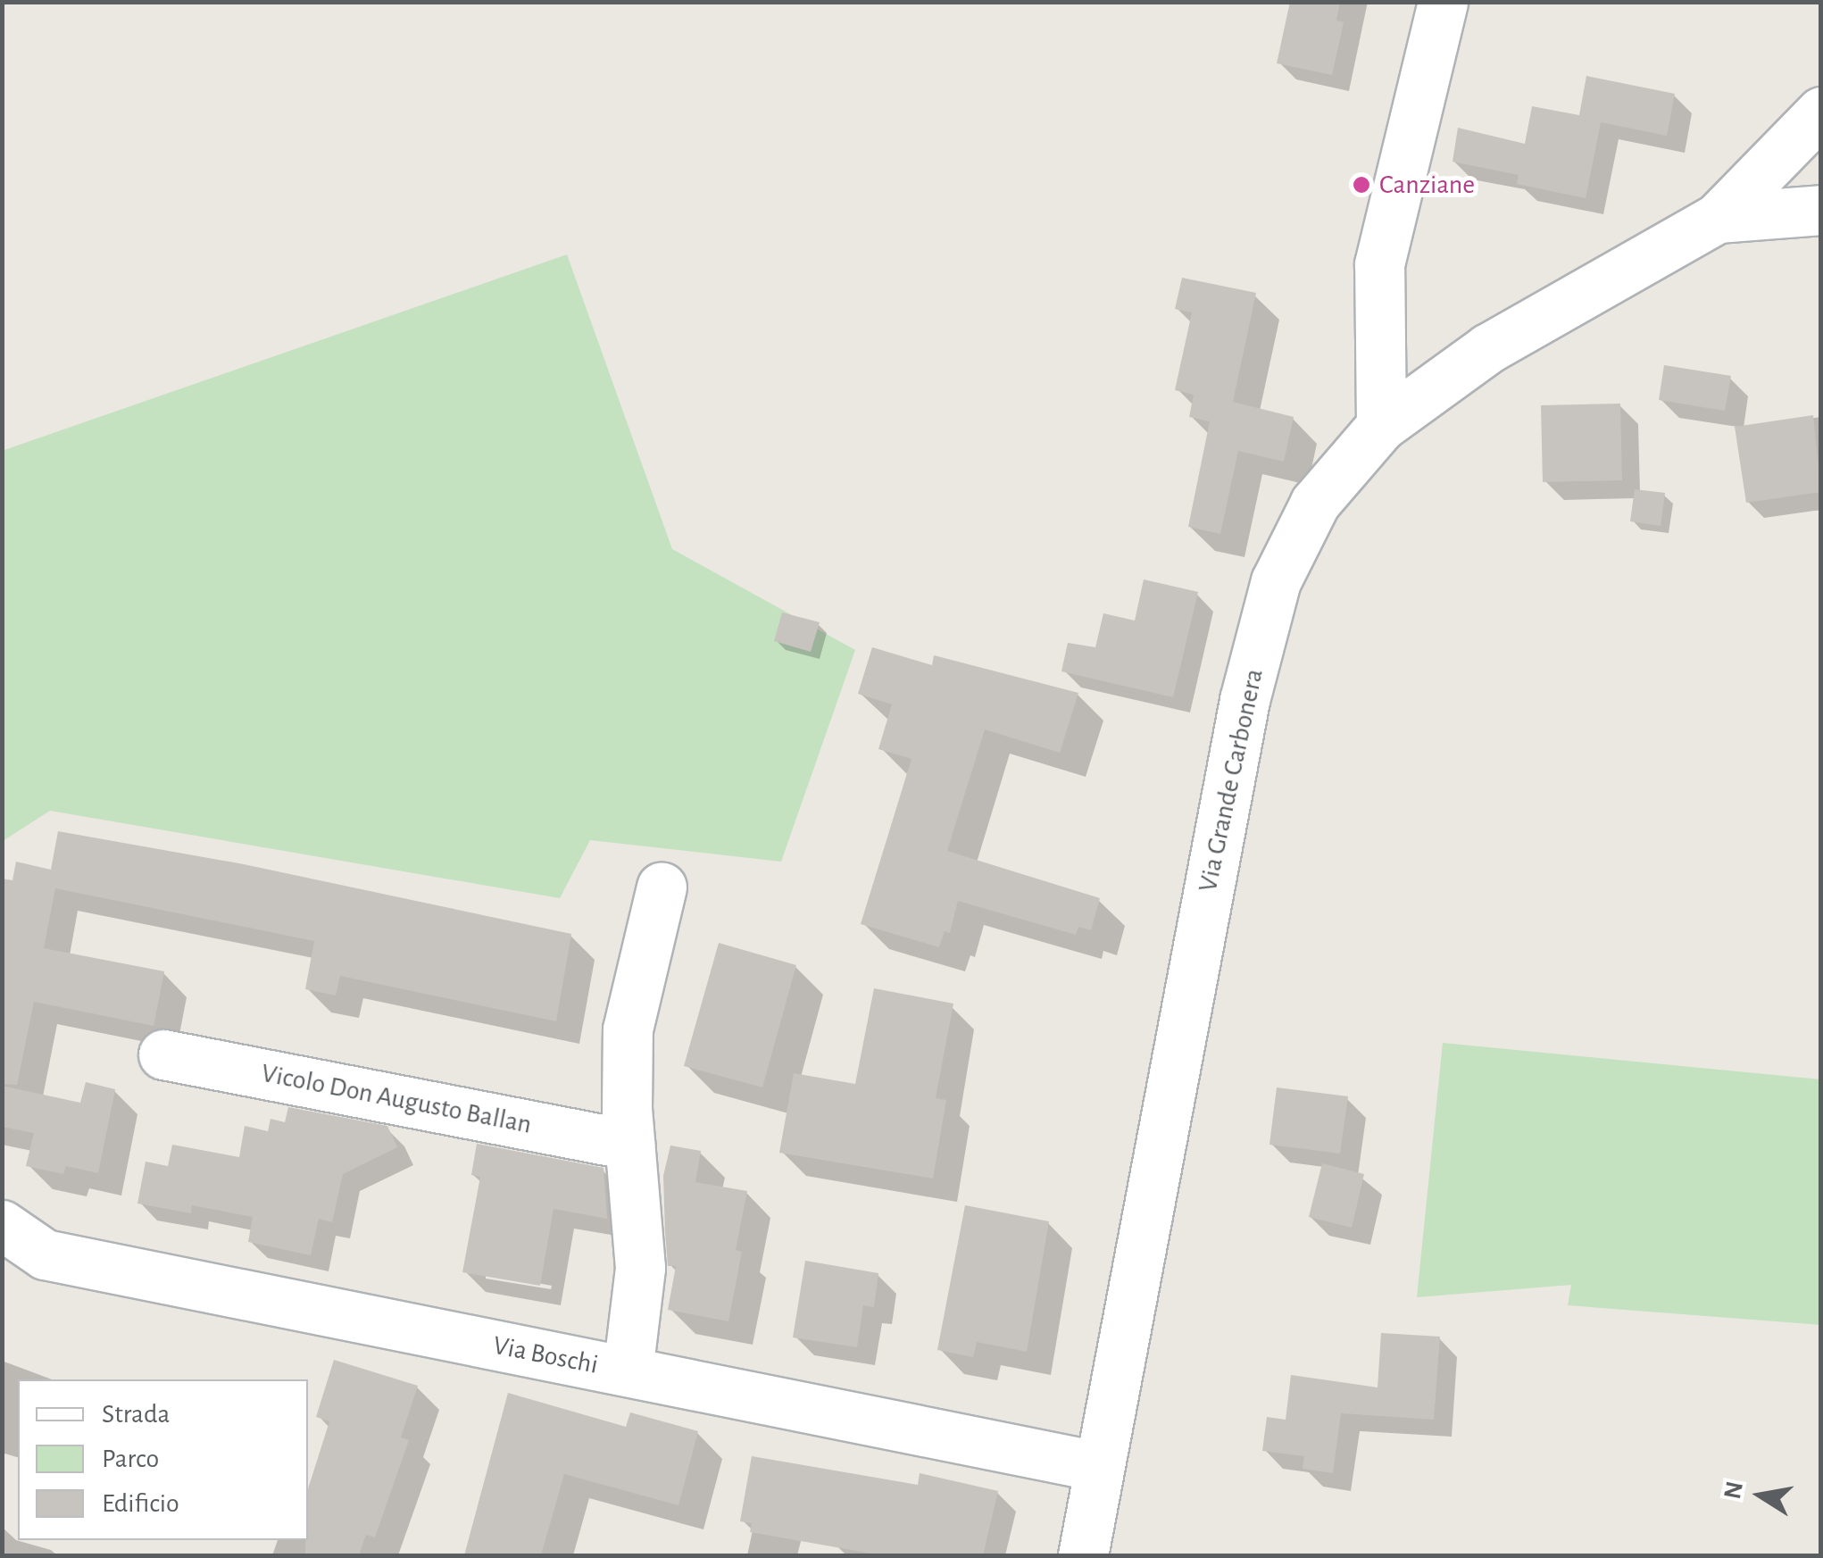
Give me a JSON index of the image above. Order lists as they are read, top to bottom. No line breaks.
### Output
{"streets":{"street":["Via Grande Carbonera","Vicolo Don Augusto Ballan","Via Boschi"]},"crossings":[["Via Grande Carbonera","Via Boschi"]],"places":["Canziane"],"legend":["Strada","Parco","Edificio"],"north":"left"}
